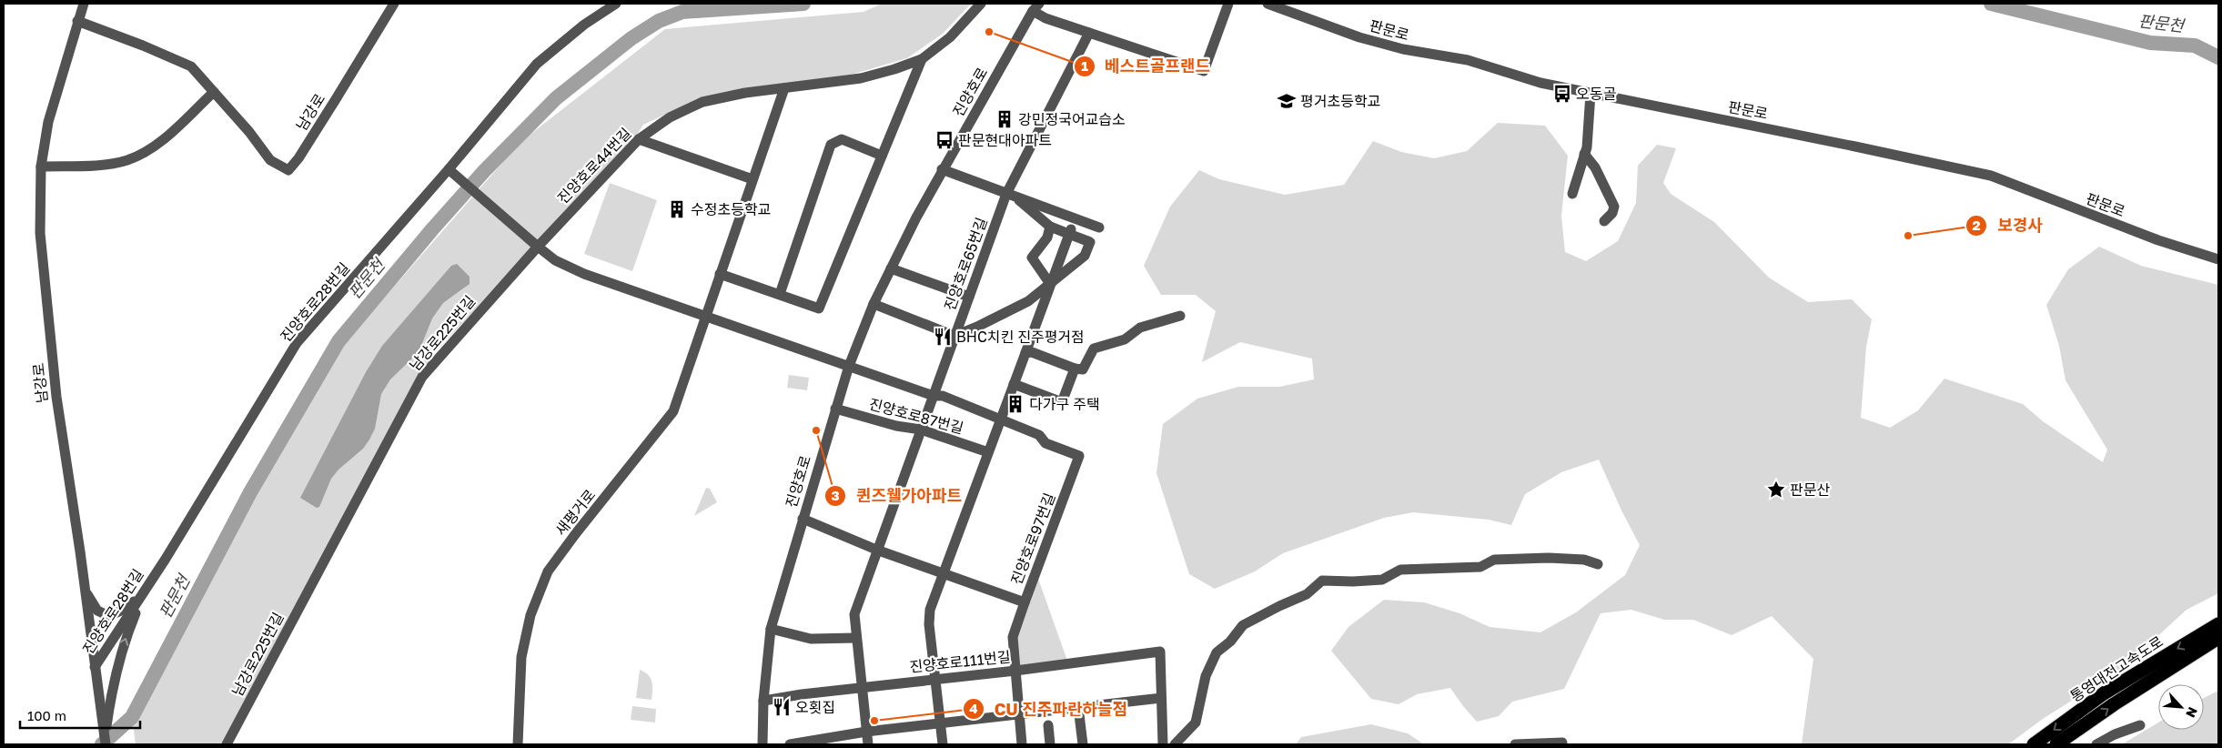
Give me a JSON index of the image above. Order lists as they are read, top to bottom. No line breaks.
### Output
{"streets":{"highway":["통영대전고속도로"],"street":["판문로","진양호로","남강로","진양호로44번길","진양호로65번길","진양호로28번길","남강로225번길","진양호로87번길","새평거로","진양호로97번길","진양호로111번길"]},"crossings":[["진양호로","진양호로87번길"],["진양호로","진양호로97번길"],["진양호로","진양호로111번길"],["남강로","진양호로28번길"],["진양호로44번길","남강로225번길"],["진양호로65번길","진양호로87번길"]],"water":["판문천"],"places":{"other":["베스트골프랜드","보경사","퀸즈웰가아파트","CU 진주파란하늘점"],"bus stop":["오동골","판문현대아파트"],"school or university":["평거초등학교"],"building":["강민정국어교습소","수정초등학교","다가구 주택"],"restaurant":["BHC치킨 진주평거점","오횟집"],"place":["판문산"]},"scale_bar":"100 m","north":"bottom right"}
